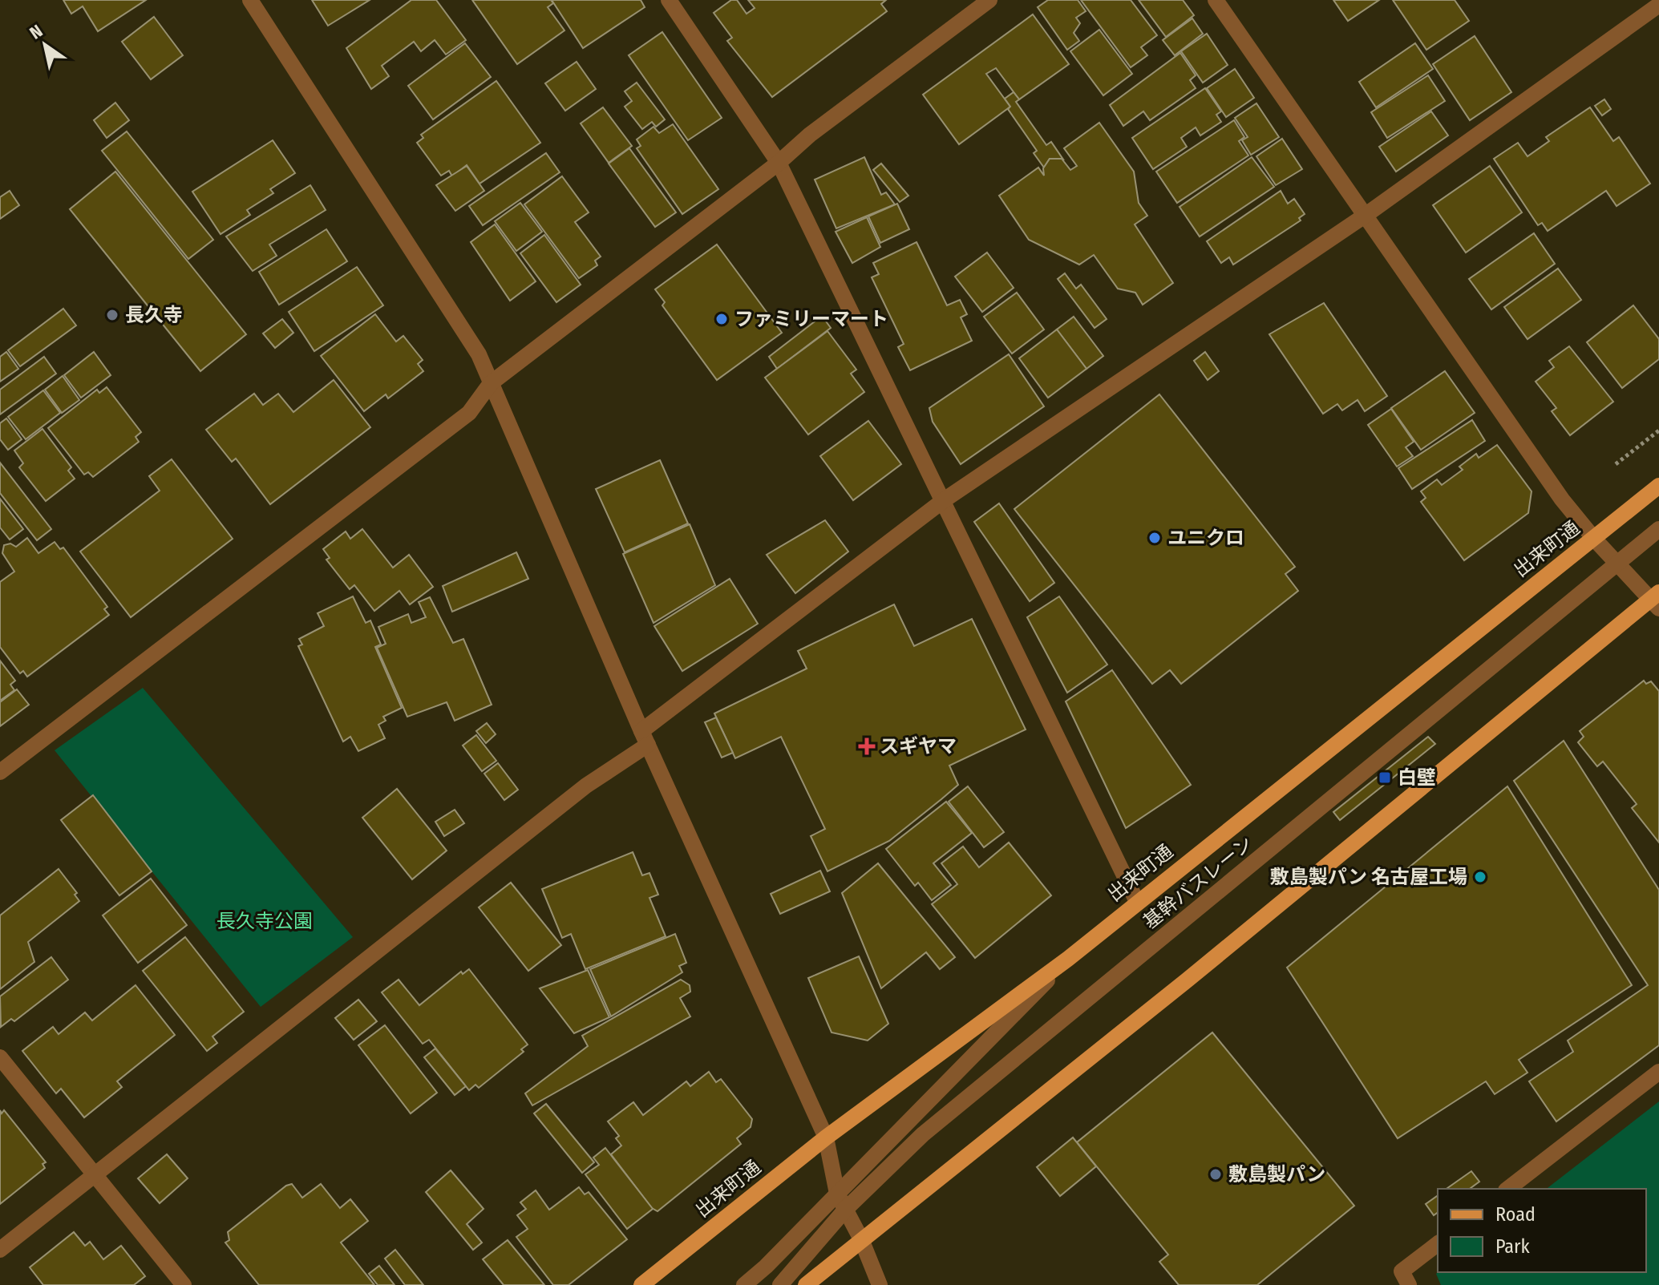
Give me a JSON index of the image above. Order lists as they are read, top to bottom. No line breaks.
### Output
{"streets":{"main road":["出来町通"],"street":["基幹バスレーン"]},"parks":["長久寺公園"],"places":{"other":["長久寺","ファミリーマート","ユニクロ","敷島製パン 名古屋工場","敷島製パン"],"health":["スギヤマ"],"transit":["白壁"]},"legend":["Road","Park"],"north":"top left"}
